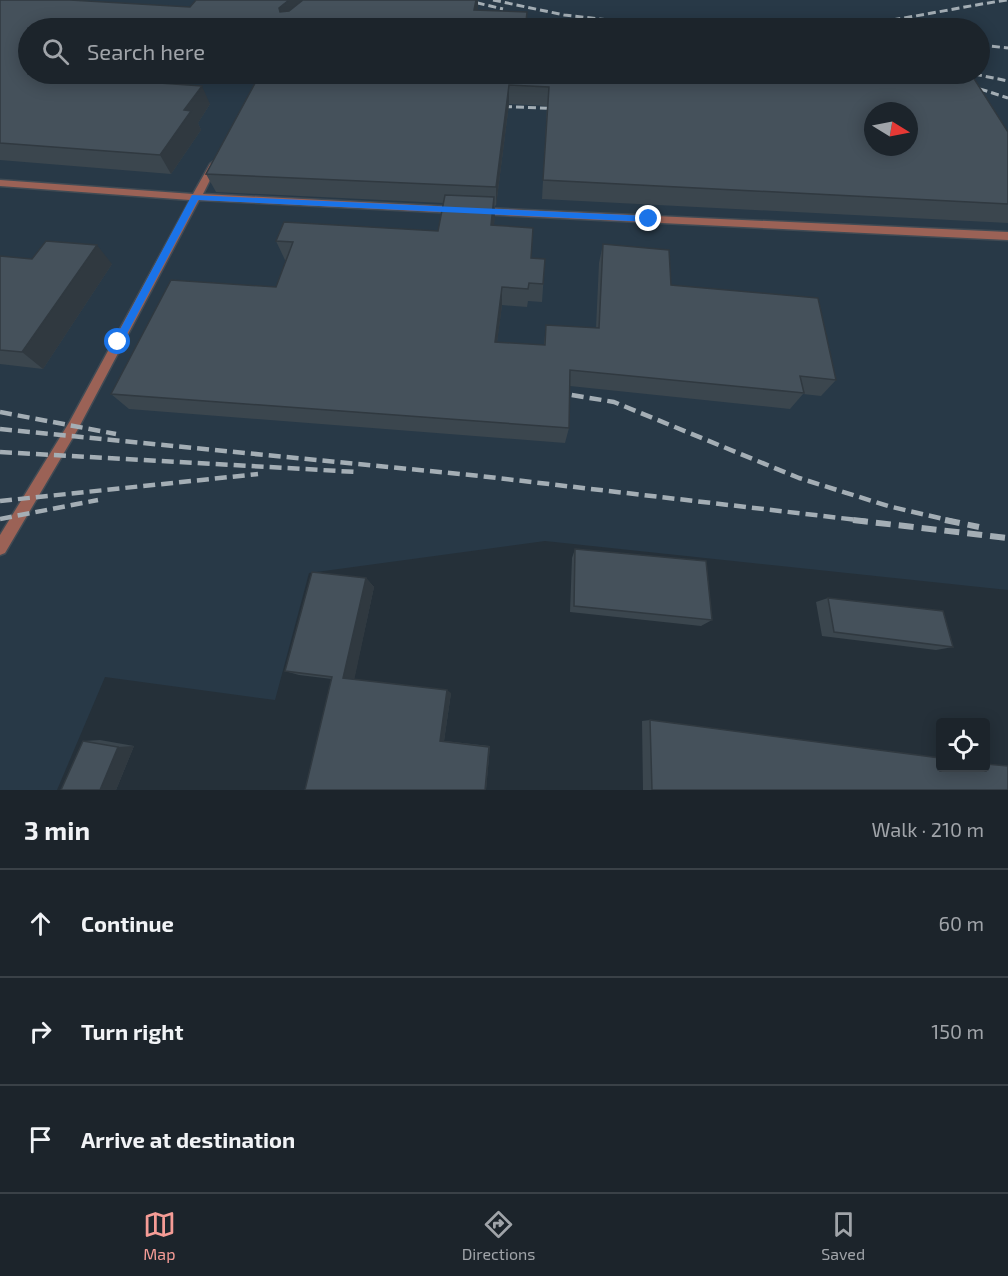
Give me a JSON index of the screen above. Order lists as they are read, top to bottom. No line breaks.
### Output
{"north":"right","page":{"search":"Search here","heading":["3 min","Walk · 210 m"],"list":[["Continue","60 m"],["Turn right","150 m"],"Arrive at destination"],"nav":["Map","Directions","Saved"]}}
